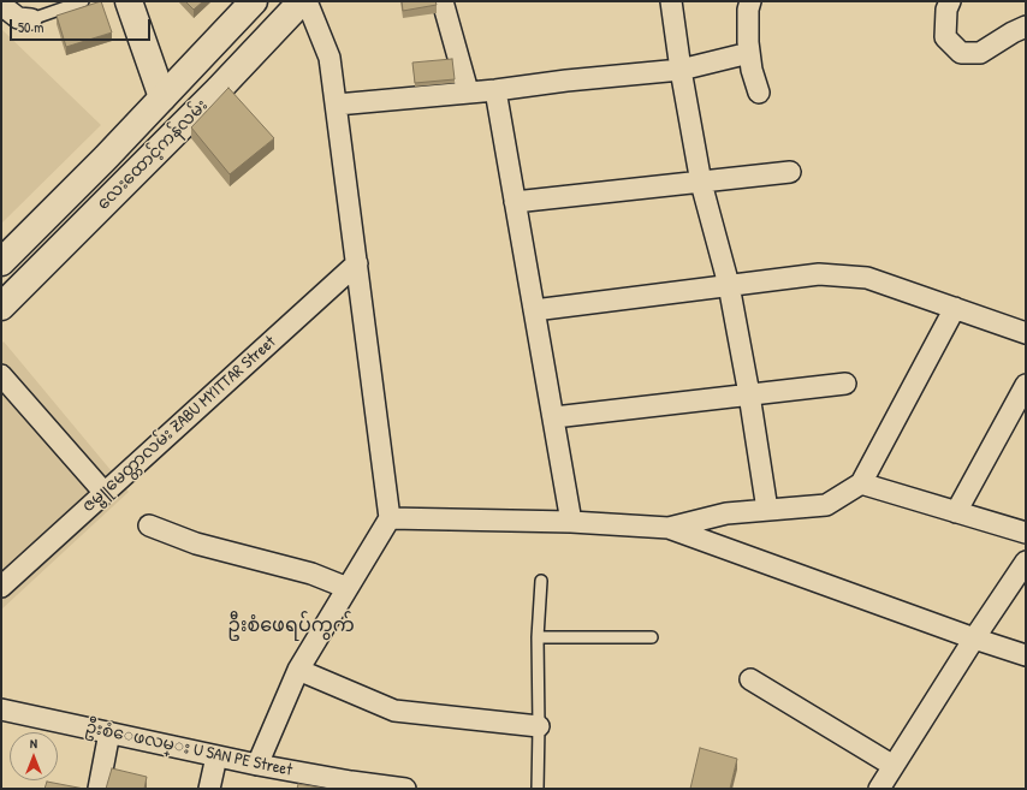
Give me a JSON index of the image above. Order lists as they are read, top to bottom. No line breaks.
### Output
{"streets":{"main road":["လေးထောင့်ကန်လမ်း"],"street":["ဇမ္ဗူမေတ္တာလမ်း ZABU MYITTAR Street","ဦးစံေဖလမ္း U SAN PE Street"]},"districts":["ဦးစံဖေရပ်ကွက်"],"scale_bar":"50 m","north":"top"}
